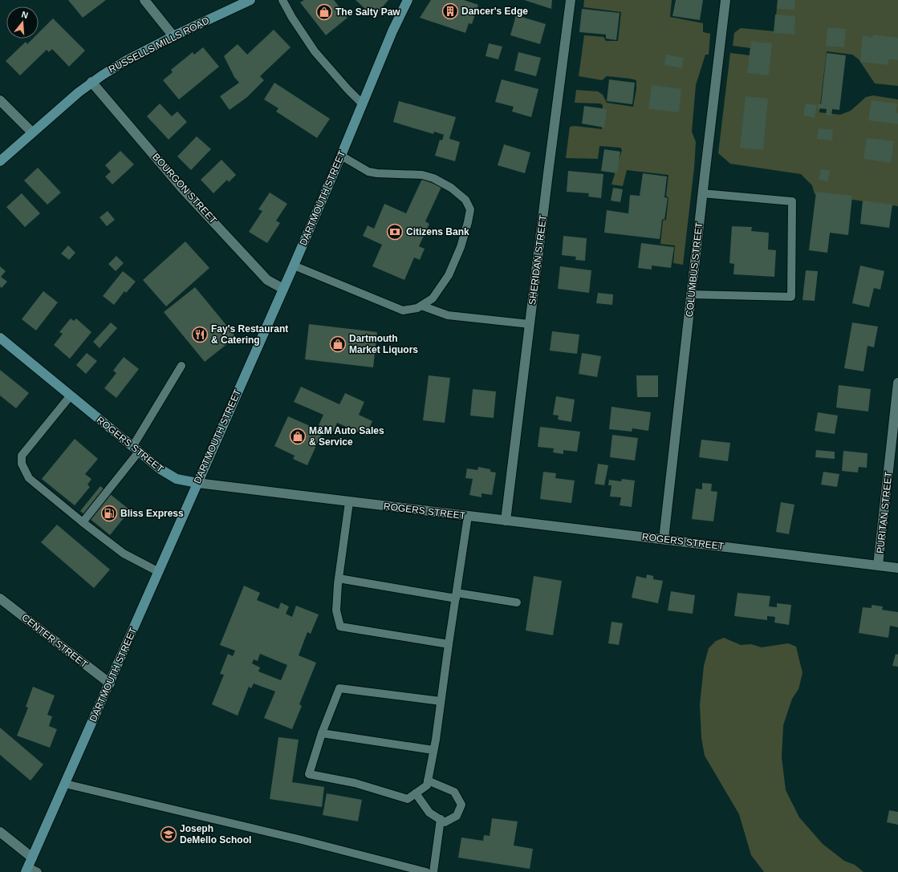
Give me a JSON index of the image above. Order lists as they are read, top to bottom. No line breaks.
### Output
{"streets":{"main road":["RUSSELLS MILLS ROAD","DARTMOUTH STREET","ROGERS STREET"],"street":["BOURGON STREET","SHERIDAN STREET","COLUMBUS STREET","PURITAN STREET","CENTER STREET"]},"crossings":[["RUSSELLS MILLS ROAD","BOURGON STREET"],["BOURGON STREET","DARTMOUTH STREET"],["DARTMOUTH STREET","ROGERS STREET"],["DARTMOUTH STREET","CENTER STREET"],["SHERIDAN STREET","ROGERS STREET"],["COLUMBUS STREET","ROGERS STREET"],["ROGERS STREET","PURITAN STREET"]],"places":{"building":["Dancer's Edge"],"shop":["The Salty Paw","Dartmouth Market Liquors","M&M Auto Sales & Service"],"bank":["Citizens Bank"],"restaurant":["Fay's Restaurant & Catering"],"fuel station":["Bliss Express"],"school or university":["Joseph DeMello School"]},"north":"top"}
